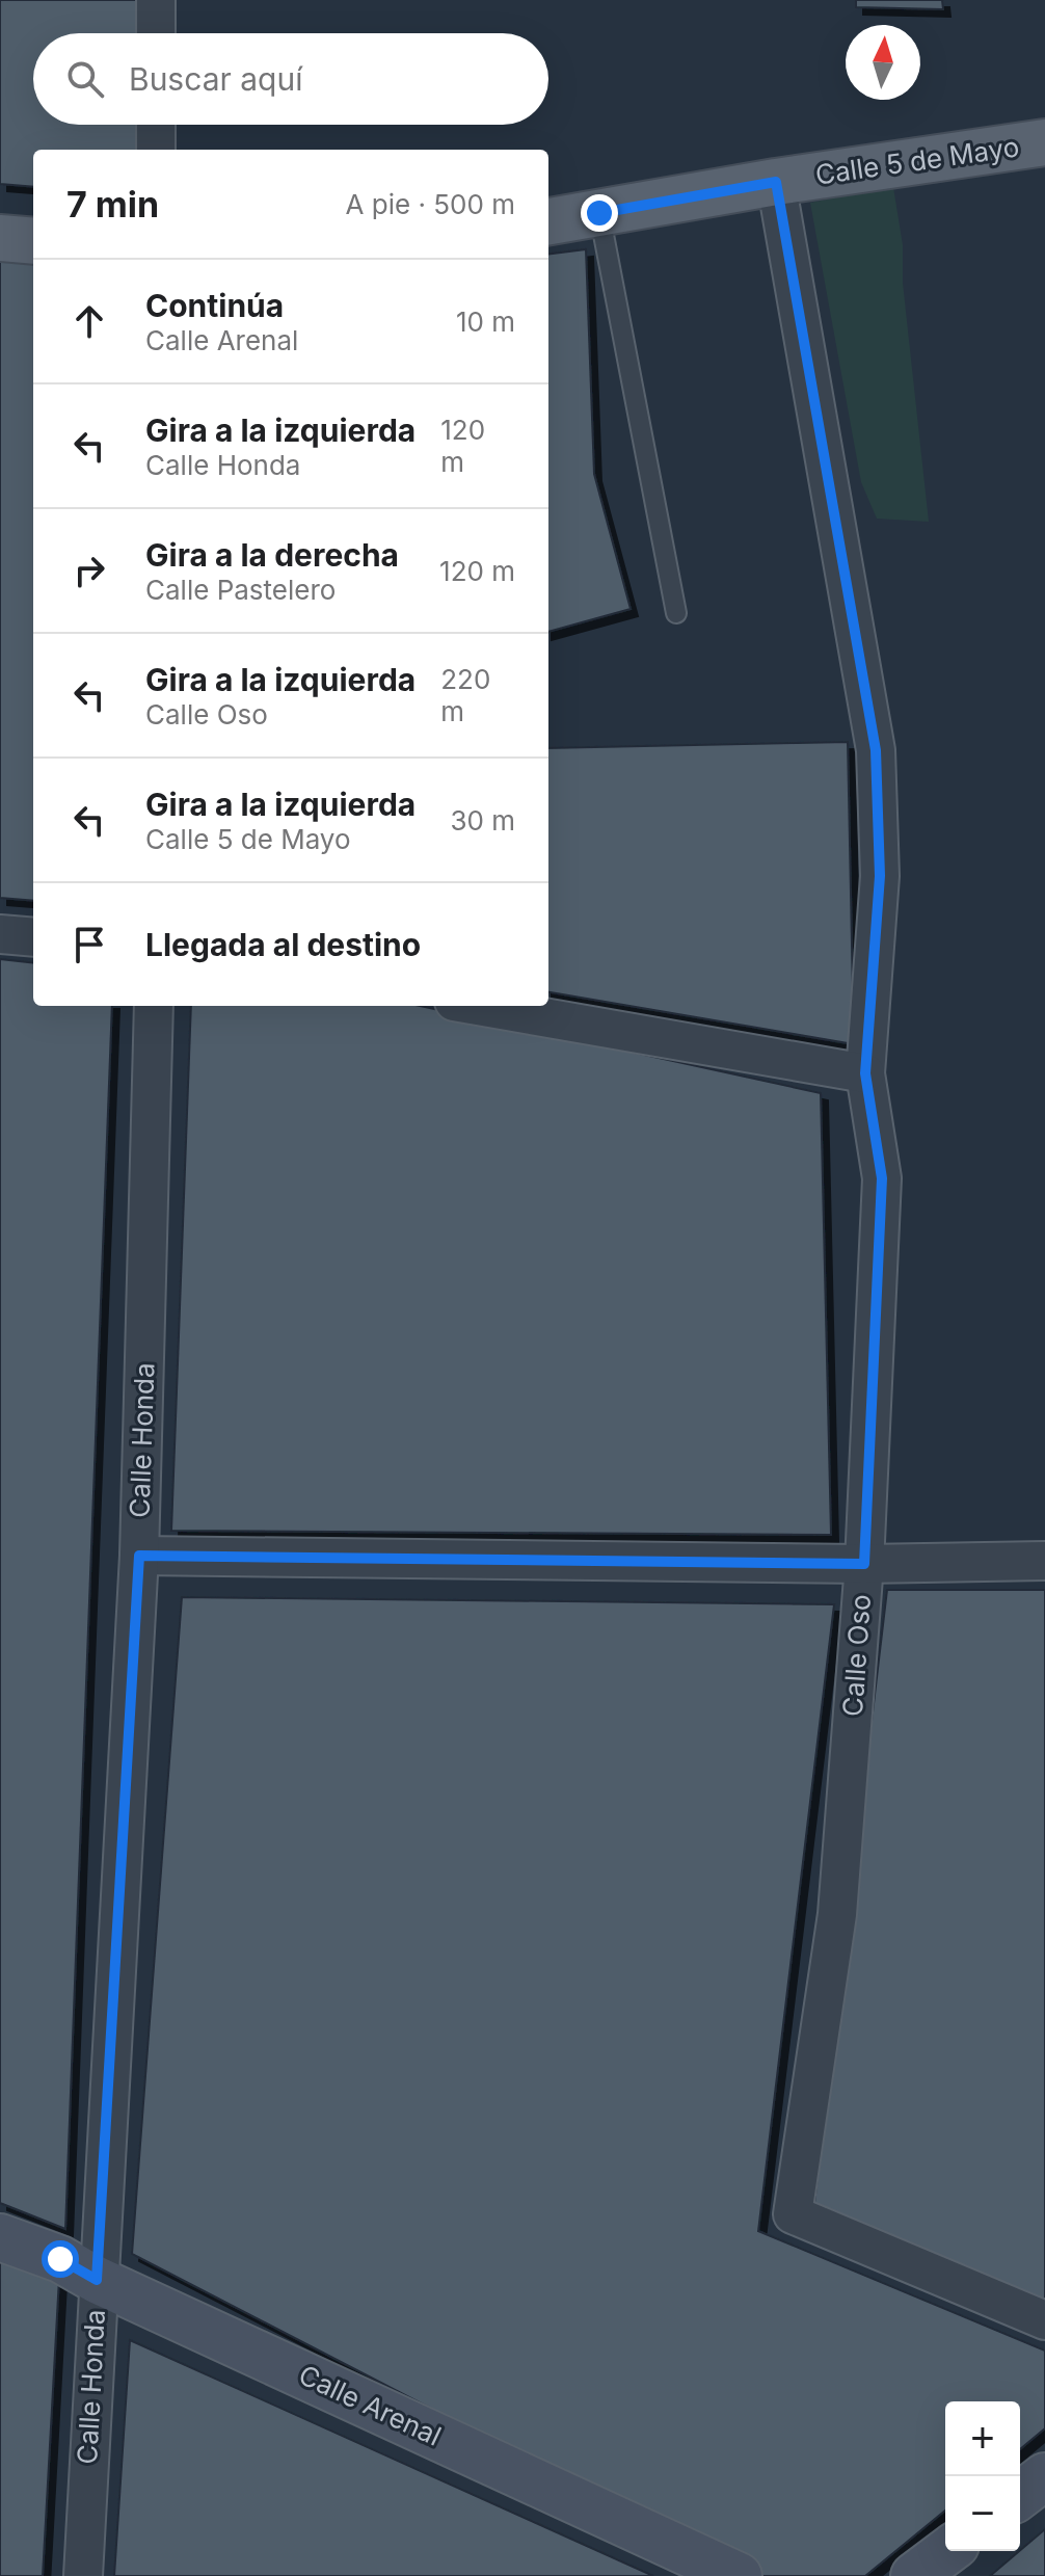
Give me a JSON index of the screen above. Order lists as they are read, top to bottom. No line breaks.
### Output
{"streets":{"main road":["Calle 5 de Mayo"],"street":["Calle Honda","Calle Oso","Calle Arenal"]},"crossings":[["Calle 5 de Mayo","Calle Oso"],["Calle Honda","Calle Arenal"]],"north":"top","page":{"search":"Buscar aquí","heading":["7 min","A pie · 500 m"],"list":[["Continúa","Calle Arenal","10 m"],["Gira a la izquierda","Calle Honda","120 m"],["Gira a la derecha","Calle Pastelero","120 m"],["Gira a la izquierda","Calle Oso","220 m"],["Gira a la izquierda","Calle 5 de Mayo","30 m"],"Llegada al destino"],"map_buttons":["+","−"]}}
